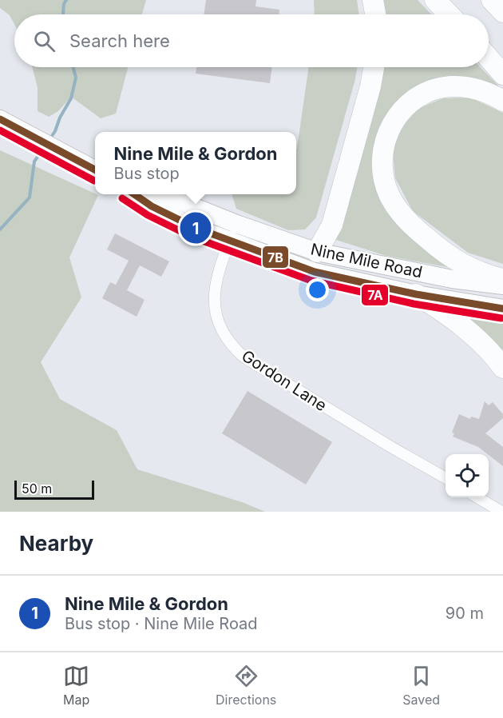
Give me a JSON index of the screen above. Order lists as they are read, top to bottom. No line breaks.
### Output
{"streets":{"main road":["Nine Mile Road"],"street":["Gordon Lane"]},"crossings":[["Nine Mile Road","Gordon Lane"]],"lines":["transit line 7B","transit line 7A"],"scale_bar":"50 m","page":{"search":"Search here","popup":["Nine Mile & Gordon","Bus stop"],"pins":"1","scale":"50 m","heading":"Nearby","list":[{"mark":"1","name":"Nine Mile & Gordon","note":"Bus stop · Nine Mile Road","value":"90 m"}],"nav":["Map","Directions","Saved"]}}
